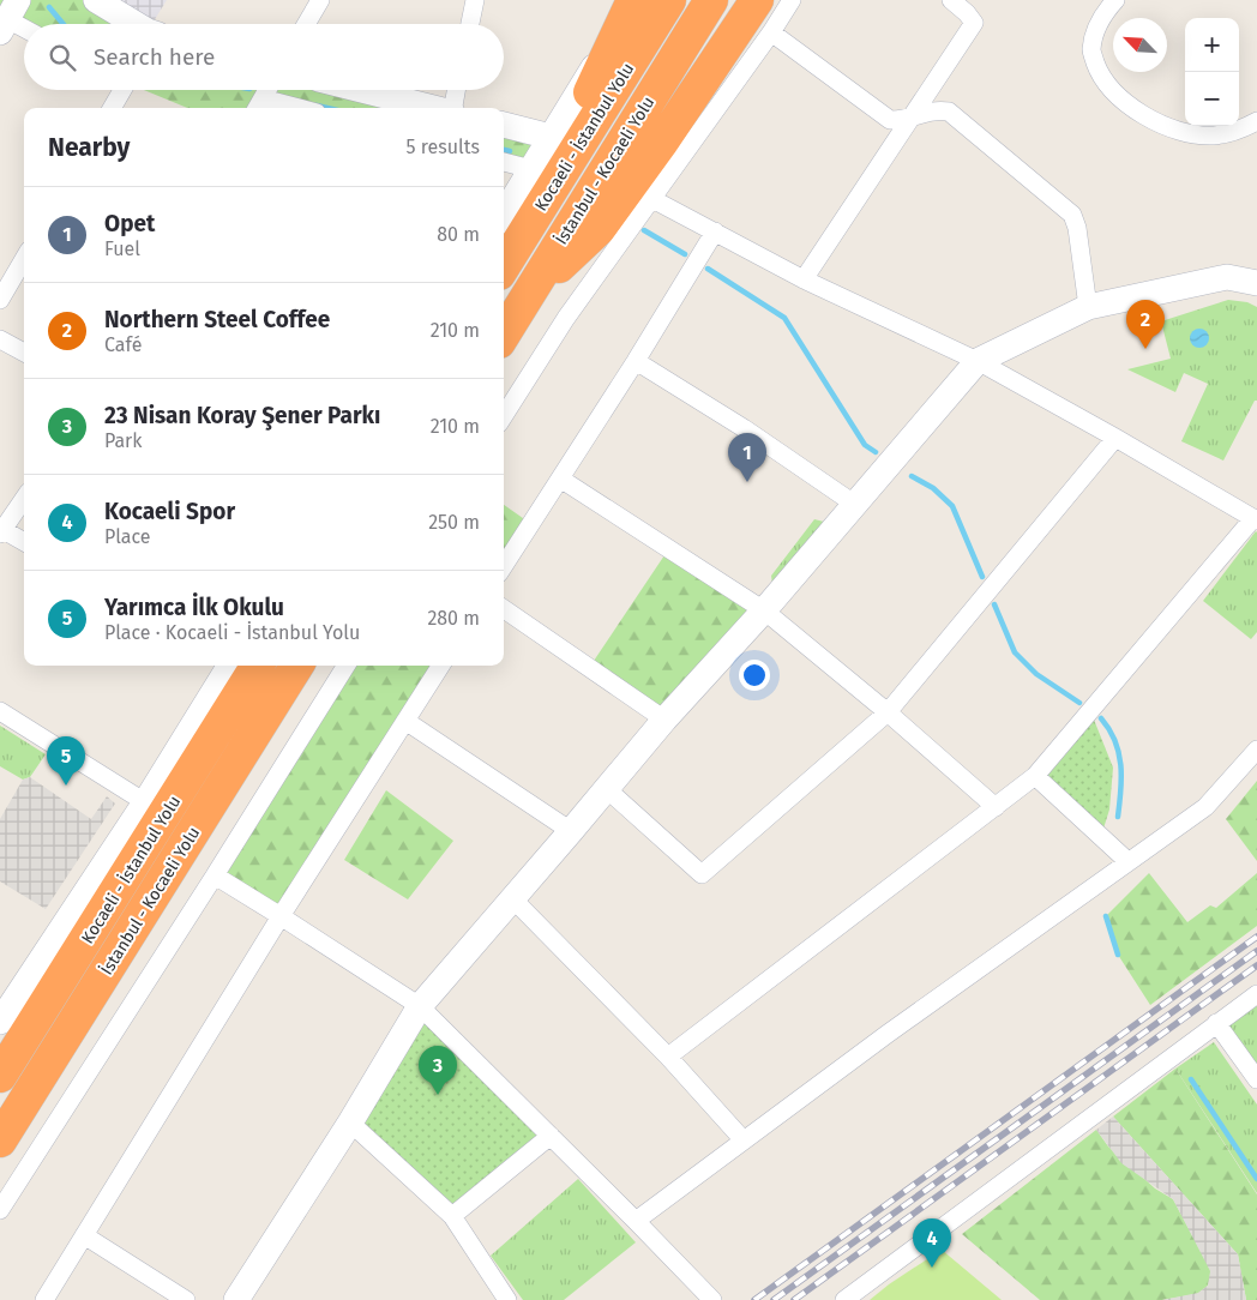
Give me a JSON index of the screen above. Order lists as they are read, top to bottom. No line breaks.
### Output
{"streets":{"highway":["Kocaeli - İstanbul Yolu","İstanbul - Kocaeli Yolu"]},"north":"top left","page":{"map_buttons":["+","−"],"search":"Search here","heading":["Nearby","5 results"],"list":[{"mark":"1","name":"Opet","note":"Fuel","value":"80 m"},{"mark":"2","name":"Northern Steel Coffee","note":"Café","value":"210 m"},{"mark":"3","name":"23 Nisan Koray Şener Parkı","note":"Park","value":"210 m"},{"mark":"4","name":"Kocaeli Spor","note":"Place","value":"250 m"},{"mark":"5","name":"Yarımca İlk Okulu","note":"Place · Kocaeli - İstanbul Yolu","value":"280 m"}],"pins":["2","1","5","3","4"]}}
